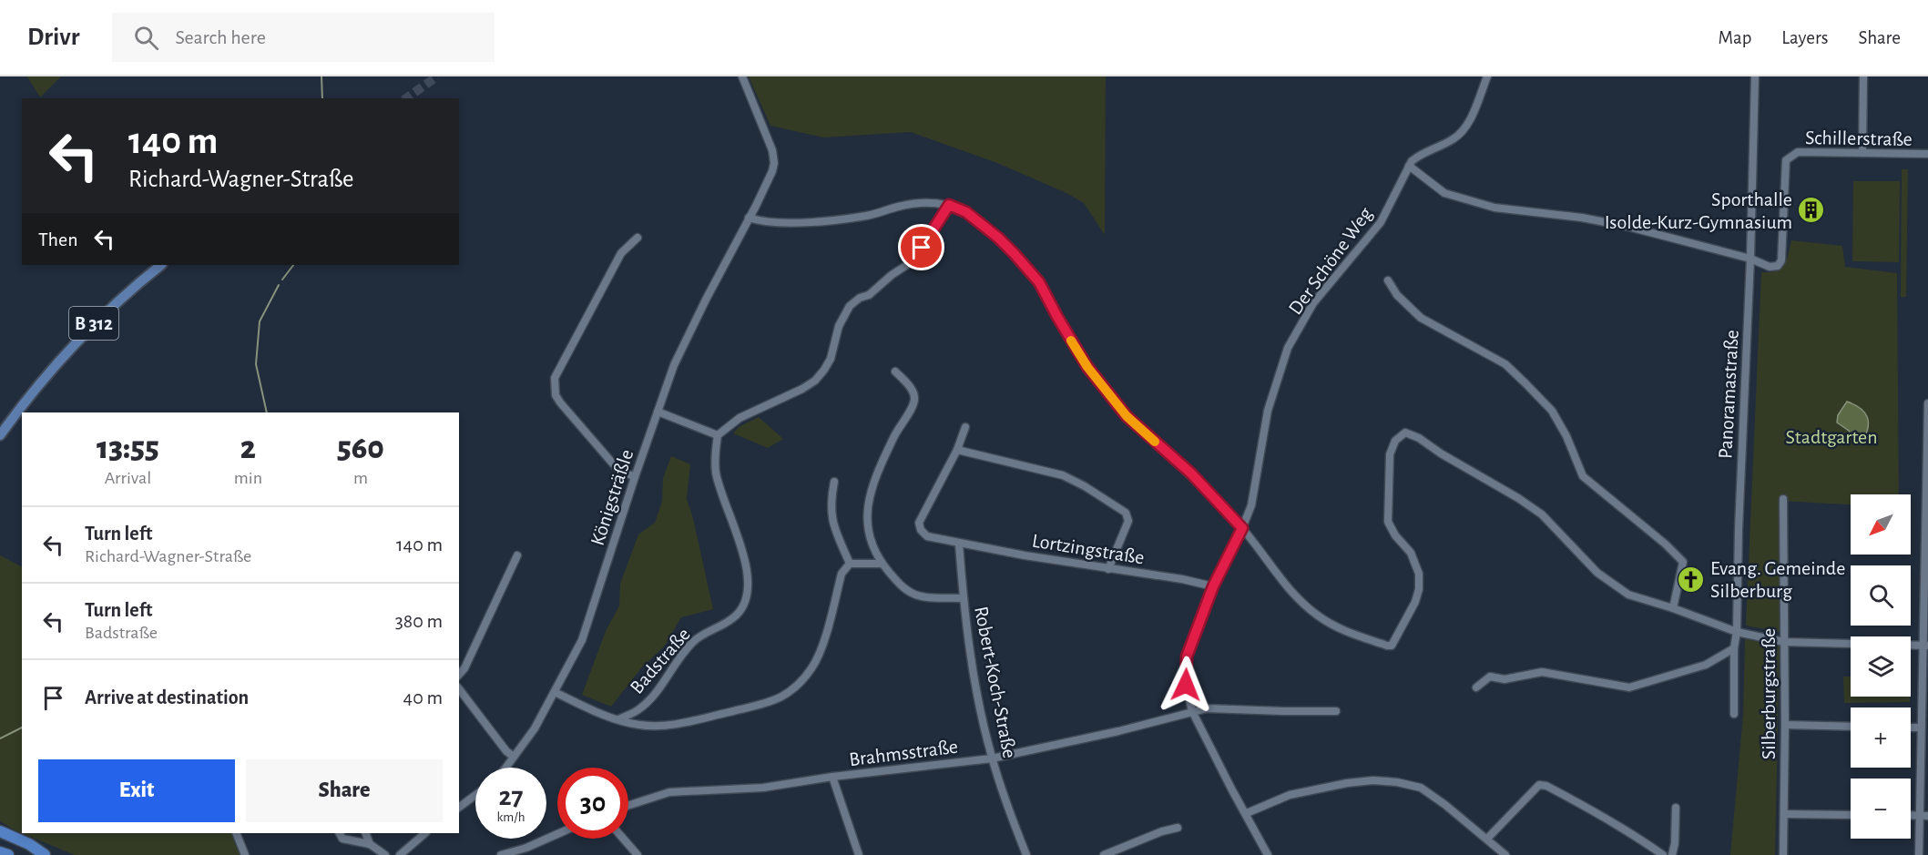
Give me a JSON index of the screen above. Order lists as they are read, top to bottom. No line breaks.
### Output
{"streets":{"main road":["B 312"],"street":["Schillerstraße","Der Schöne Weg","Panoramastraße","Königsträßle","Lortzingstraße","Badstraße","Robert-Koch-Straße","Silberburgstraße","Brahmsstraße"]},"crossings":[["Schillerstraße","Panoramastraße"],["Der Schöne Weg","Lortzingstraße"],["Der Schöne Weg","Brahmsstraße"],["Lortzingstraße","Robert-Koch-Straße"],["Robert-Koch-Straße","Brahmsstraße"]],"parks":["Stadtgarten"],"places":{"building":["Sporthalle Isolde-Kurz-Gymnasium"],"church":["Evang. Gemeinde Silberburg"]},"north":"bottom left","page":{"header":"Drivr","search":"Search here","nav":["Map","Layers","Share"],"turn":["140 m","Richard-Wagner-Straße"],"then":"Then","eta":["13:55","Arrival","2","min","560","m"],"map_buttons":["+","−"],"list":[{"name":"Turn left","note":"Richard-Wagner-Straße","value":"140 m"},{"name":"Turn left","note":"Badstraße","value":"380 m"},{"name":"Arrive at destination","value":"40 m"}],"buttons":["Exit","Share"],"speed":"27 km/h","limit":"30"}}
